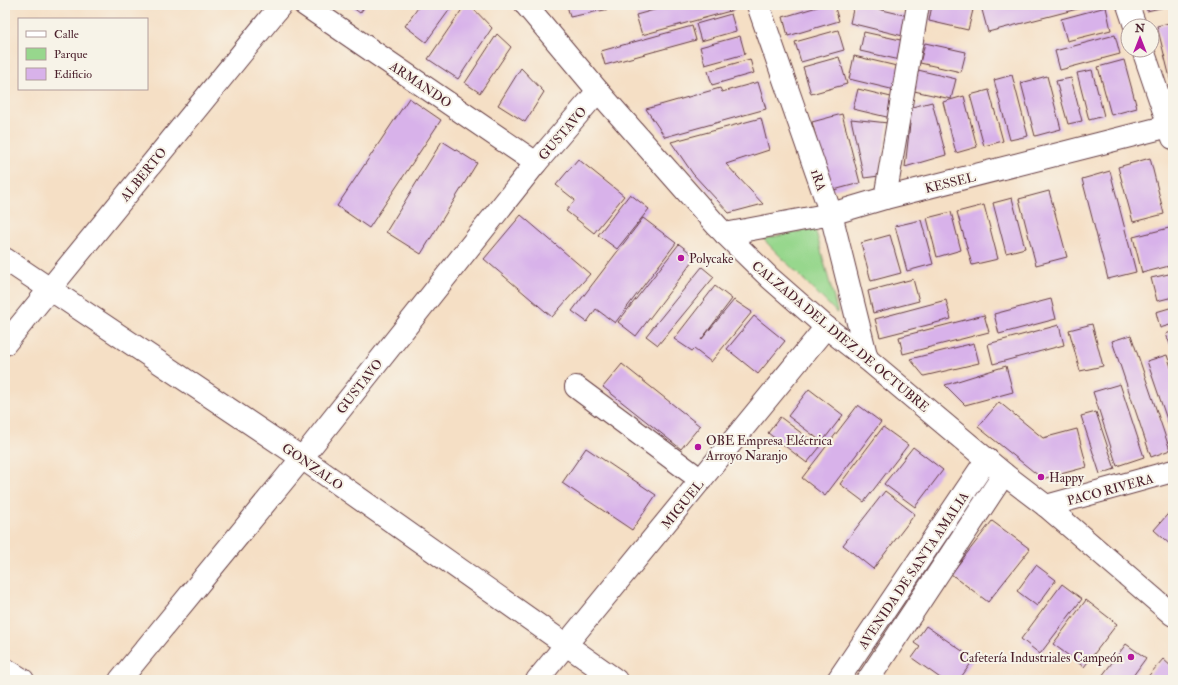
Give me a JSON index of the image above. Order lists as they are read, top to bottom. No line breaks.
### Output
{"streets":{"street":["ARMANDO","GUSTAVO","ALBERTO","1RA","KESSEL","CALZADA DEL DIEZ DE OCTUBRE","GONZALO","PACO RIVERA","MIGUEL","AVENIDA DE SANTA AMALIA"]},"crossings":[["ARMANDO","GUSTAVO"],["GUSTAVO","CALZADA DEL DIEZ DE OCTUBRE"],["GUSTAVO","GONZALO"],["ALBERTO","GONZALO"],["1RA","KESSEL"],["1RA","CALZADA DEL DIEZ DE OCTUBRE"],["KESSEL","CALZADA DEL DIEZ DE OCTUBRE"],["CALZADA DEL DIEZ DE OCTUBRE","PACO RIVERA"],["CALZADA DEL DIEZ DE OCTUBRE","MIGUEL"],["CALZADA DEL DIEZ DE OCTUBRE","AVENIDA DE SANTA AMALIA"],["GONZALO","MIGUEL"]],"places":["Polycake","OBE Empresa Eléctrica Arroyo Naranjo","Happy","Cafetería Industriales Campeón"],"legend":["Calle","Parque","Edificio"],"north":"top"}
